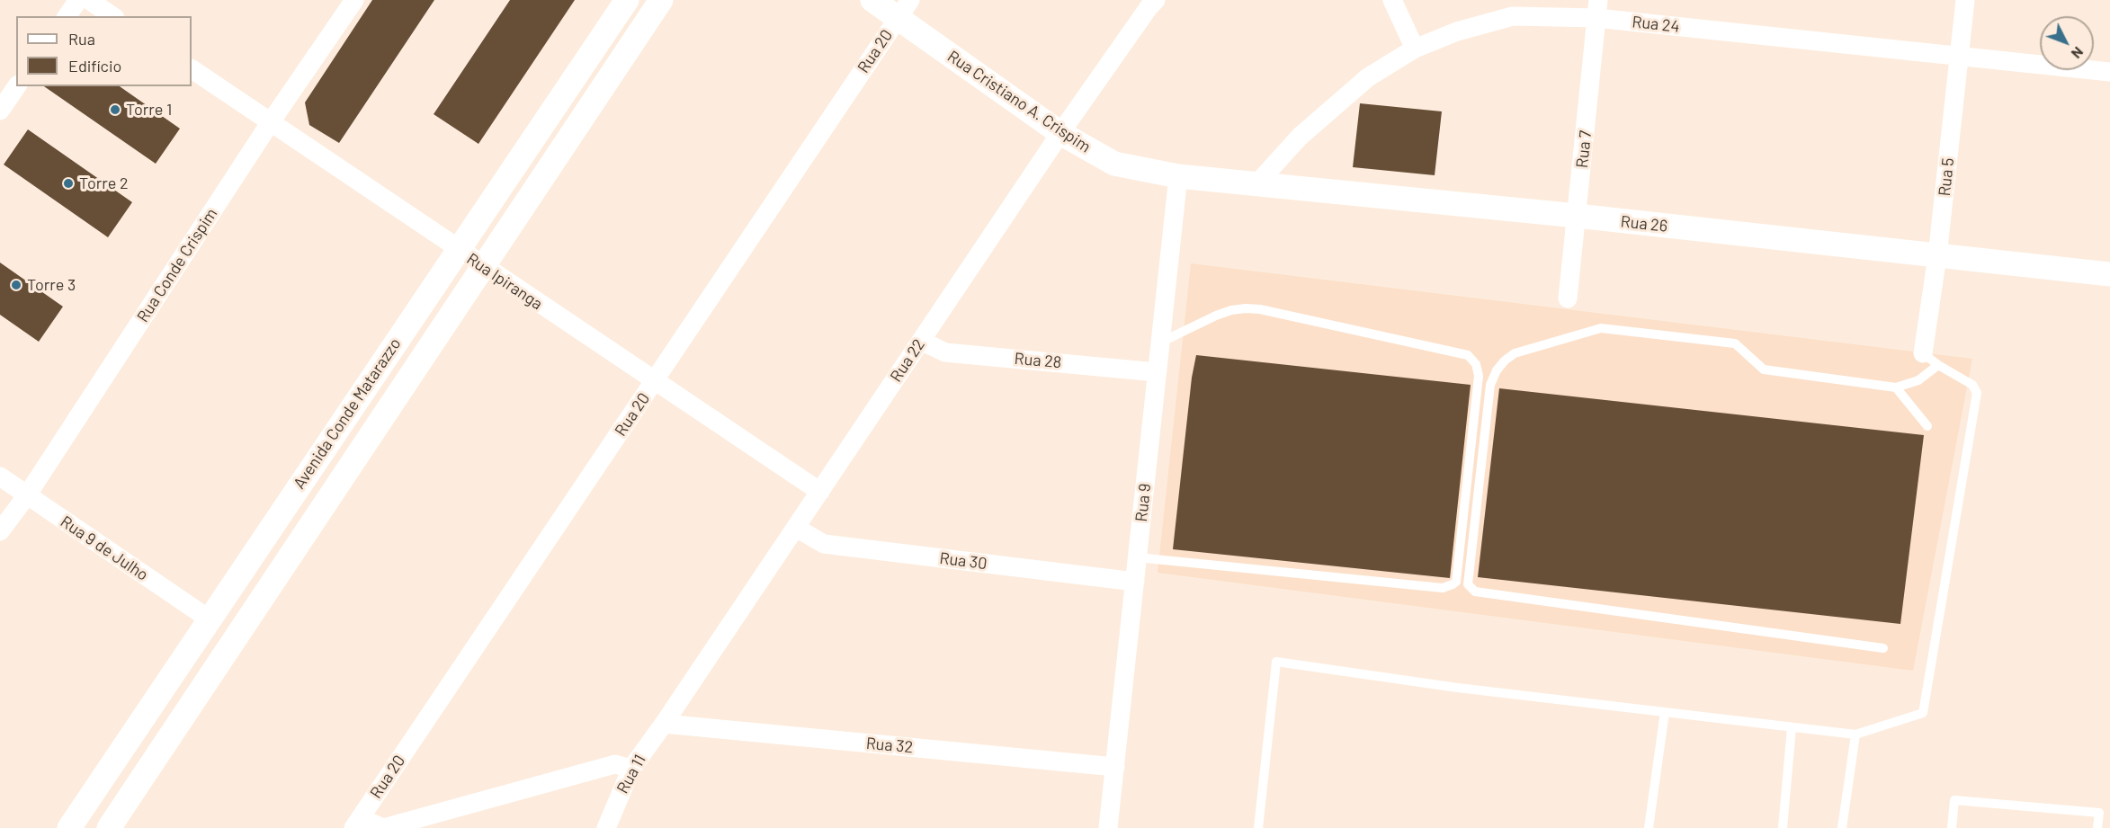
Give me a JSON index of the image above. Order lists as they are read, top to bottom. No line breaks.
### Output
{"streets":{"street":["Rua 24","Rua 20","Rua Cristiano A. Crispim","Rua 7","Rua 5","Rua 26","Rua Conde Crispim","Rua Ipiranga","Rua 22","Rua 28","Avenida Conde Matarazzo","Rua 9","Rua 9 de Julho","Rua 30","Rua 32","Rua 11"]},"crossings":[["Rua 24","Rua 7"],["Rua 24","Rua 5"],["Rua 24","Rua 26"],["Rua 20","Rua Cristiano A. Crispim"],["Rua 20","Rua Ipiranga"],["Rua Cristiano A. Crispim","Rua 26"],["Rua Cristiano A. Crispim","Rua 22"],["Rua Cristiano A. Crispim","Rua 9"],["Rua 7","Rua 26"],["Rua 5","Rua 26"],["Rua 26","Rua 9"],["Rua Conde Crispim","Rua Ipiranga"],["Rua Conde Crispim","Rua 9 de Julho"],["Rua Ipiranga","Rua 22"],["Rua Ipiranga","Avenida Conde Matarazzo"],["Rua 22","Rua 28"],["Rua 22","Rua 30"],["Rua 22","Rua 32"],["Rua 22","Rua 11"],["Rua 28","Rua 9"],["Avenida Conde Matarazzo","Rua 9 de Julho"],["Rua 9","Rua 30"],["Rua 9","Rua 32"],["Rua 32","Rua 11"]],"places":["Torre 1","Torre 2","Torre 3"],"legend":["Rua","Edifício"],"north":"bottom right"}
